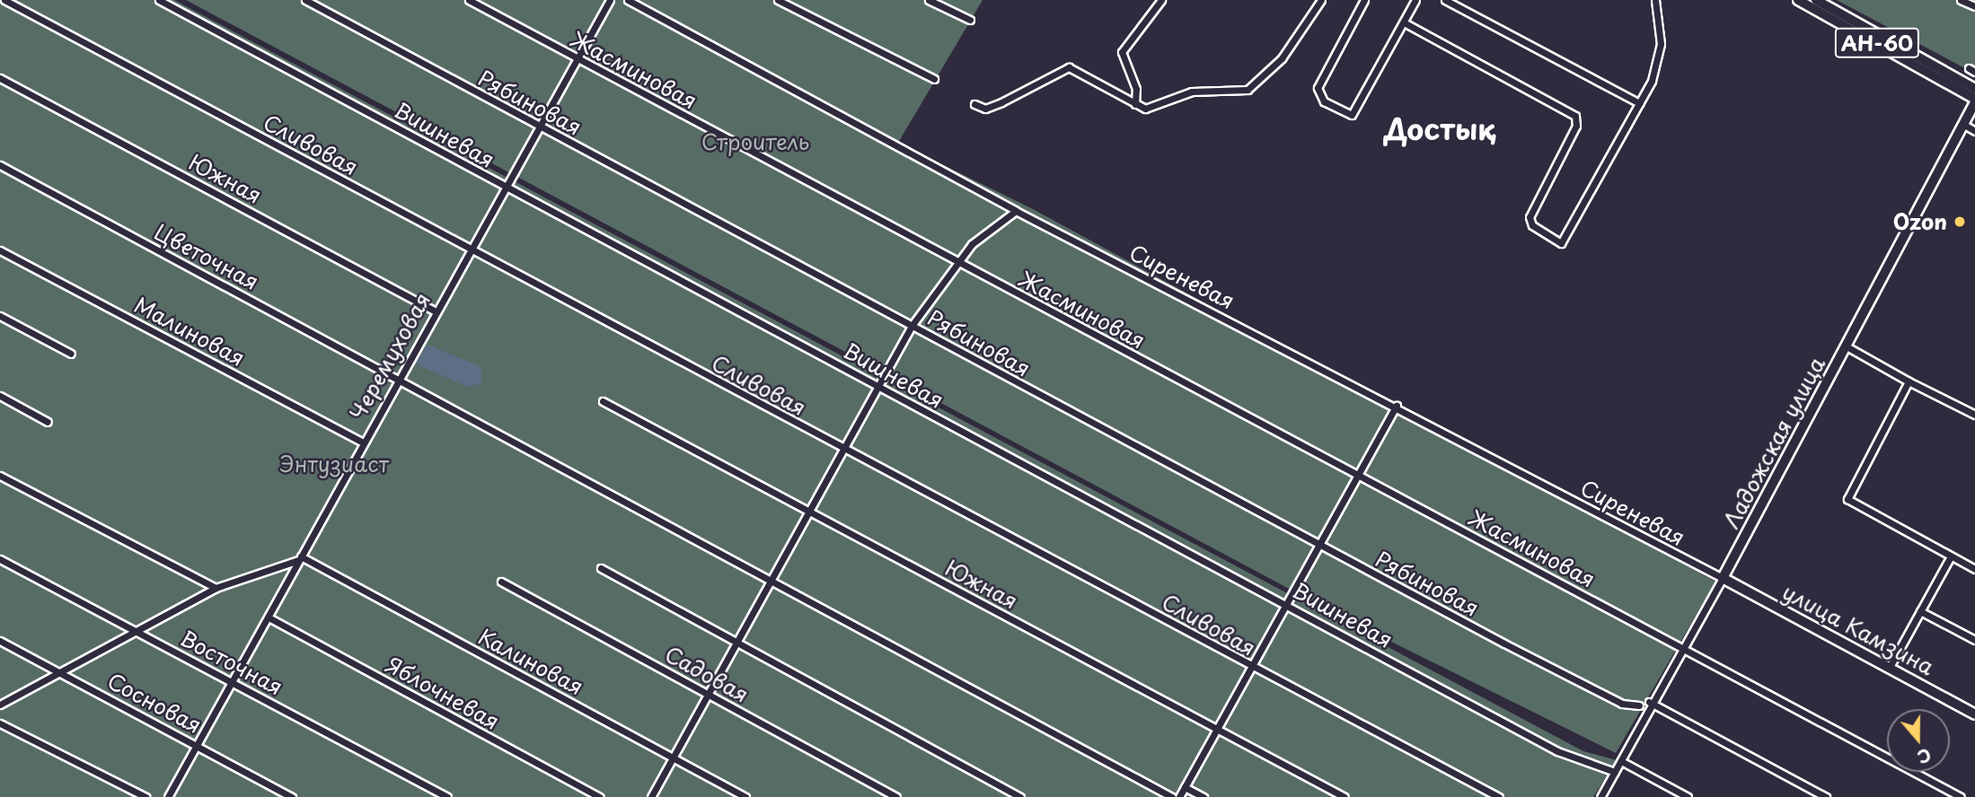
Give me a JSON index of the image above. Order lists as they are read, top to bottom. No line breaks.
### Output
{"streets":{"main road":["АН-60","Ладожская улица","улица Камзина"],"street":["Жасминовая","Рябиновая","Вишневая","Сливовая","Южная","Цветочная","Сиреневая","Малиновая","Черемуховая","Калиновая","Восточная","Садовая","Яблочневая","Сосновая"]},"crossings":[["АН-60","Ладожская улица"],["Жасминовая","Черемуховая"],["Жасминовая","Ладожская улица"],["Рябиновая","Черемуховая"],["Вишневая","Черемуховая"],["Вишневая","Ладожская улица"],["Сливовая","Черемуховая"],["Южная","Черемуховая"],["Цветочная","Черемуховая"],["Сиреневая","Ладожская улица"],["Сиреневая","улица Камзина"],["Малиновая","Черемуховая"],["Черемуховая","Калиновая"],["Черемуховая","Восточная"],["Черемуховая","Яблочневая"],["Черемуховая","Сосновая"],["Ладожская улица","улица Камзина"]],"districts":["Достық"],"parks":["Строитель","Энтузиаст"],"places":["Ozon"],"north":"bottom"}
